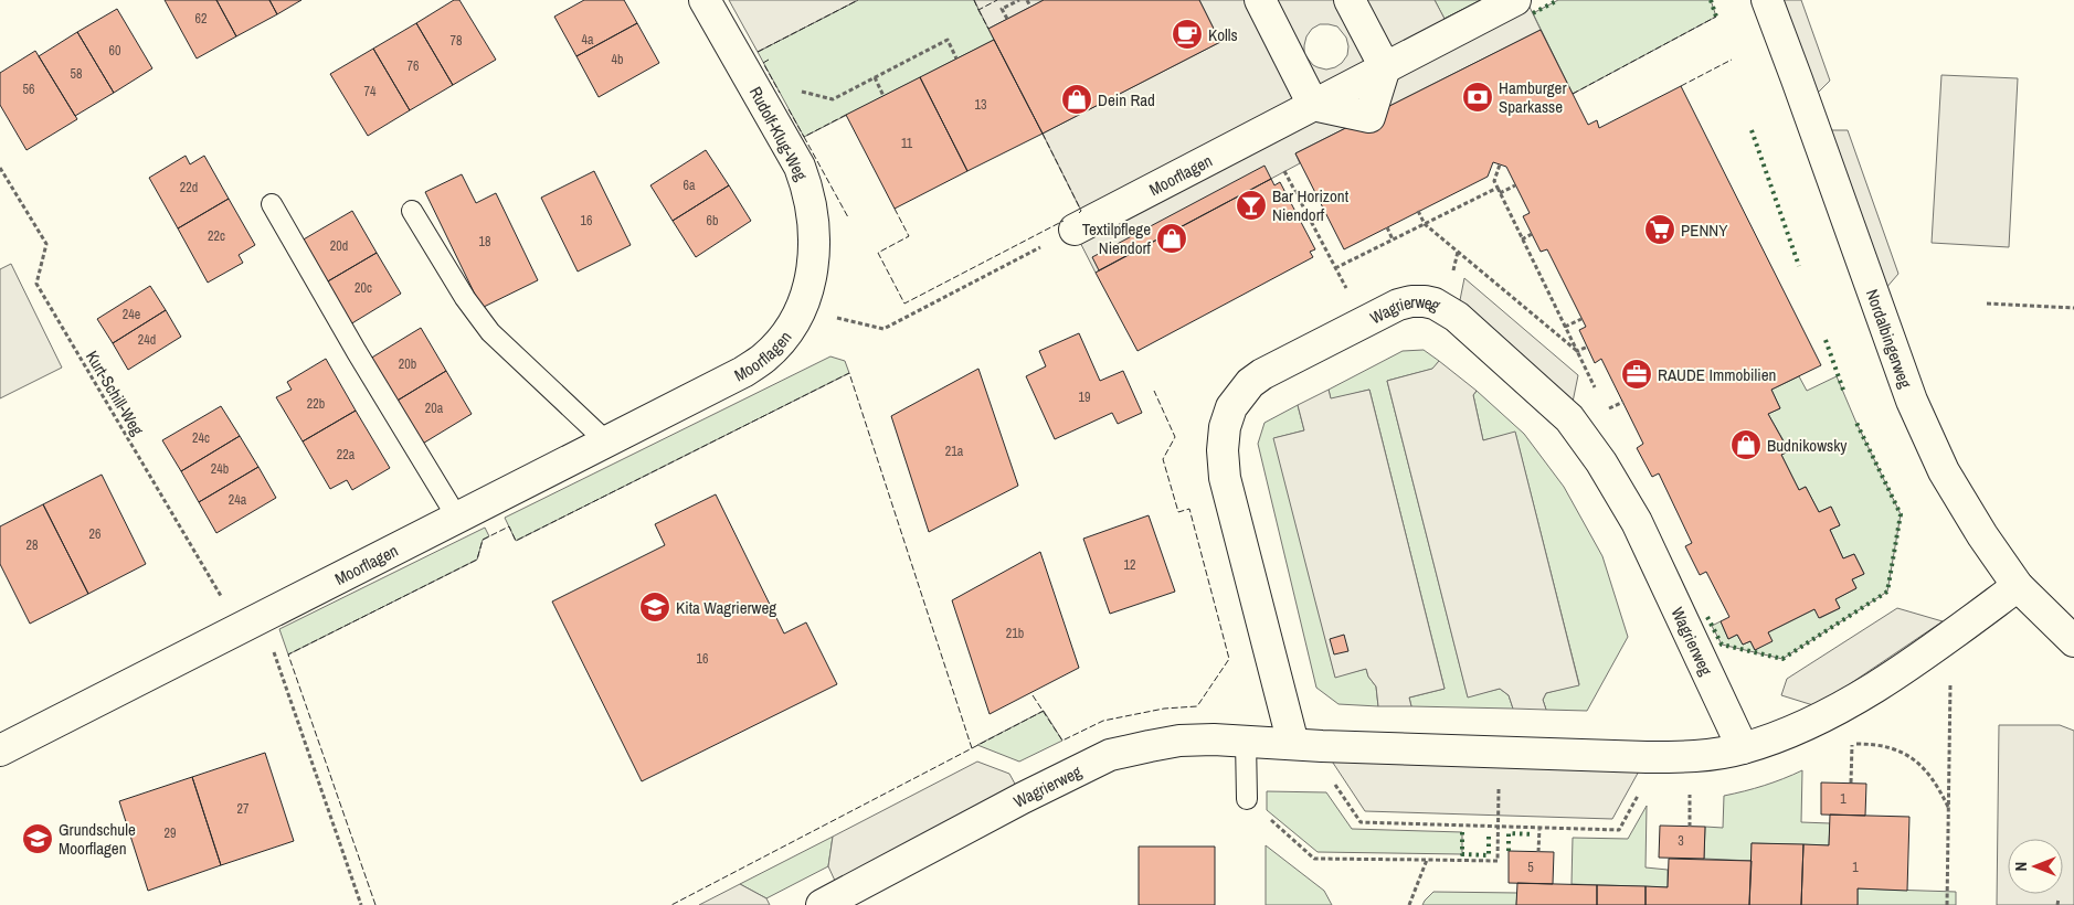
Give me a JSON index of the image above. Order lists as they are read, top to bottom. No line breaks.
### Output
{"streets":{"street":["Rudolf-Klug-Weg","Moorflagen","Wagrierweg","Nordalbingerweg"],"path":["Kurt-Schill-Weg"]},"crossings":[["Rudolf-Klug-Weg","Moorflagen"],["Moorflagen","Kurt-Schill-Weg"],["Wagrierweg","Nordalbingerweg"]],"places":{"cafe":["Kolls"],"bank":["Hamburger Sparkasse"],"shop":["Dein Rad","Textilpflege Niendorf","Budnikowsky"],"bar":["Bar Horizont Niendorf"],"supermarket":["PENNY"],"office":["RAUDE Immobilien"],"school or university":["Kita Wagrierweg","Grundschule Moorflagen"]},"house_numbers":["62","4a","78","60","4b","76","58","56","74","13","11","6a","22d","16","6b","22c","18","20d","20c","24e","24d","20b","19","22b","20a","24c","21a","22a","24b","24a","26","28","12","21b","16","1","27","29","3","5","1"],"north":"left"}
